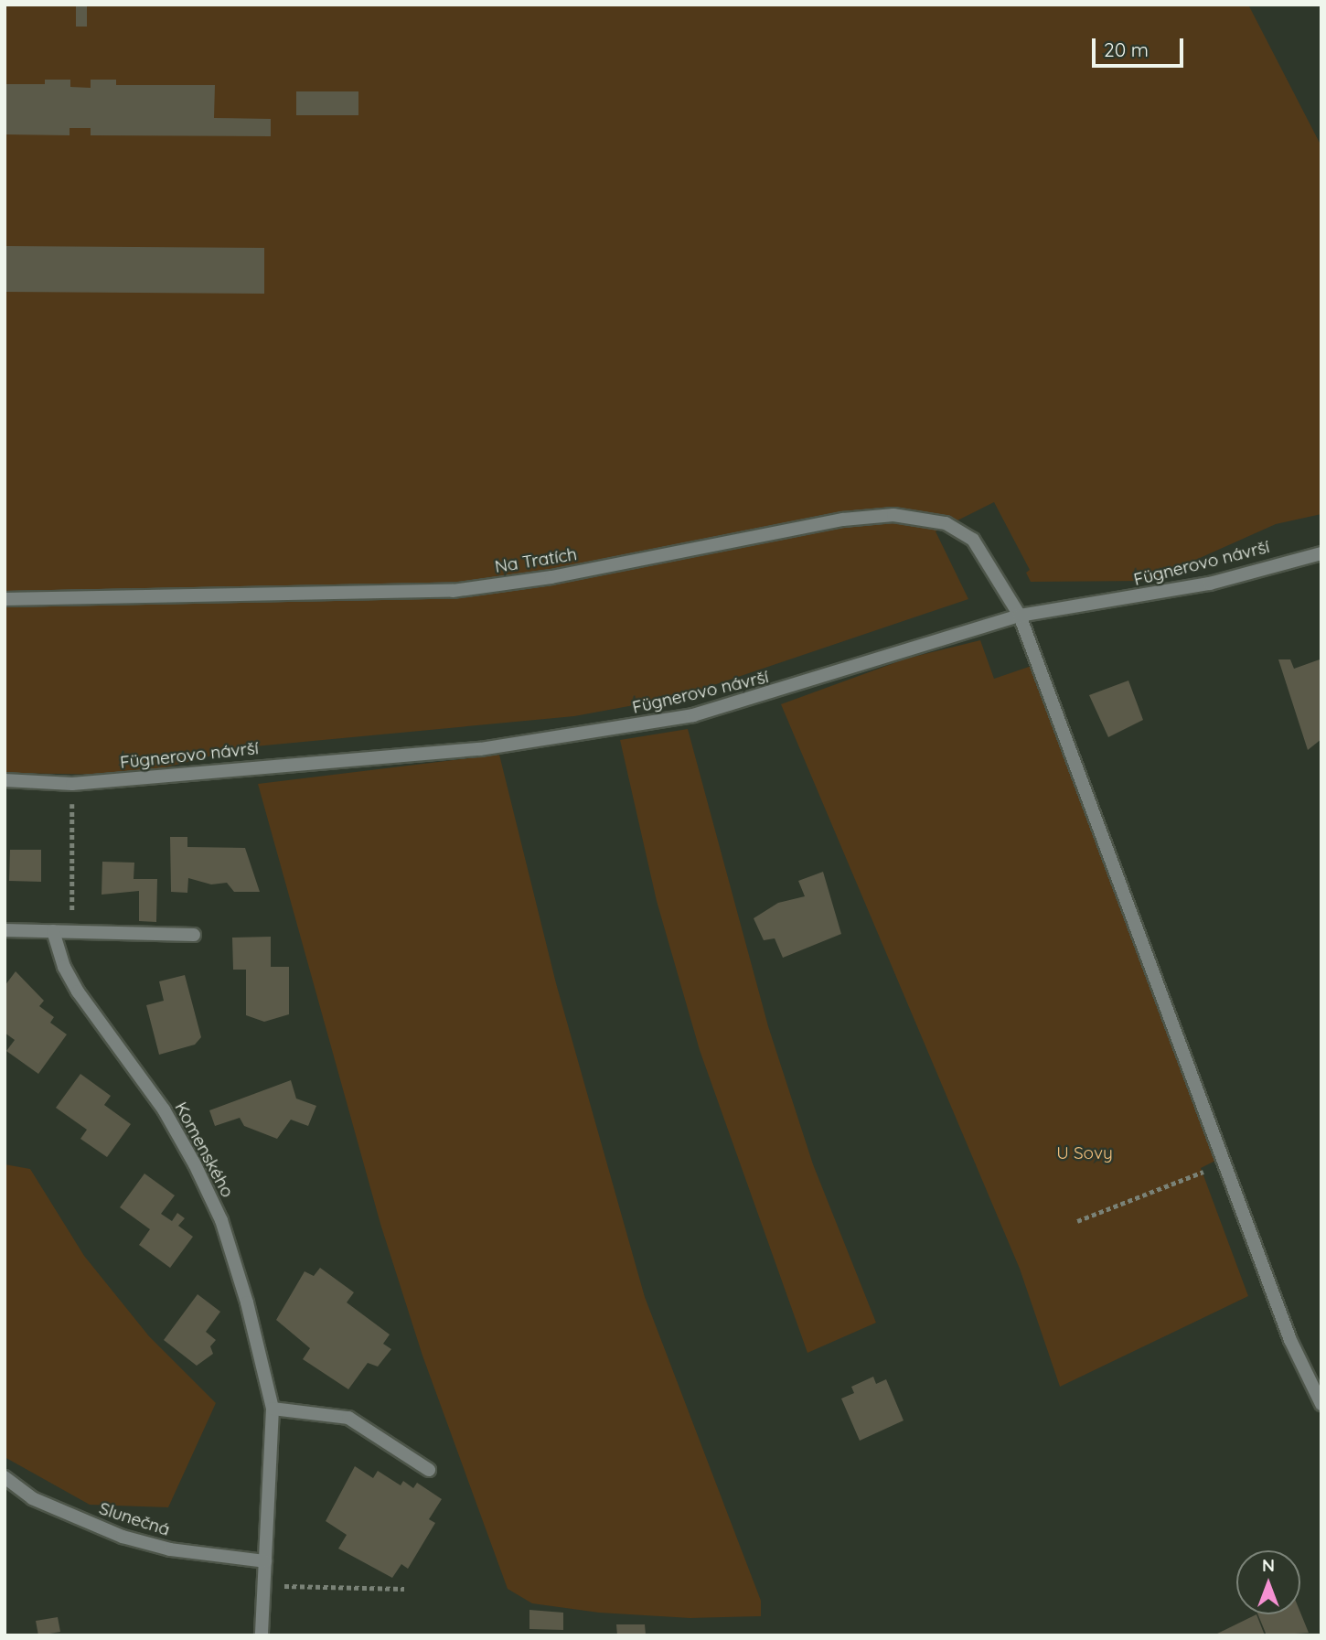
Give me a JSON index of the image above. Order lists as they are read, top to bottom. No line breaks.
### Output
{"streets":{"street":["Na Tratích","Fügnerovo návrší","Komenského","Slunečná"]},"crossings":[["Na Tratích","Fügnerovo návrší"],["Komenského","Slunečná"]],"parks":["U Sovy"],"scale_bar":"20 m","north":"top"}
